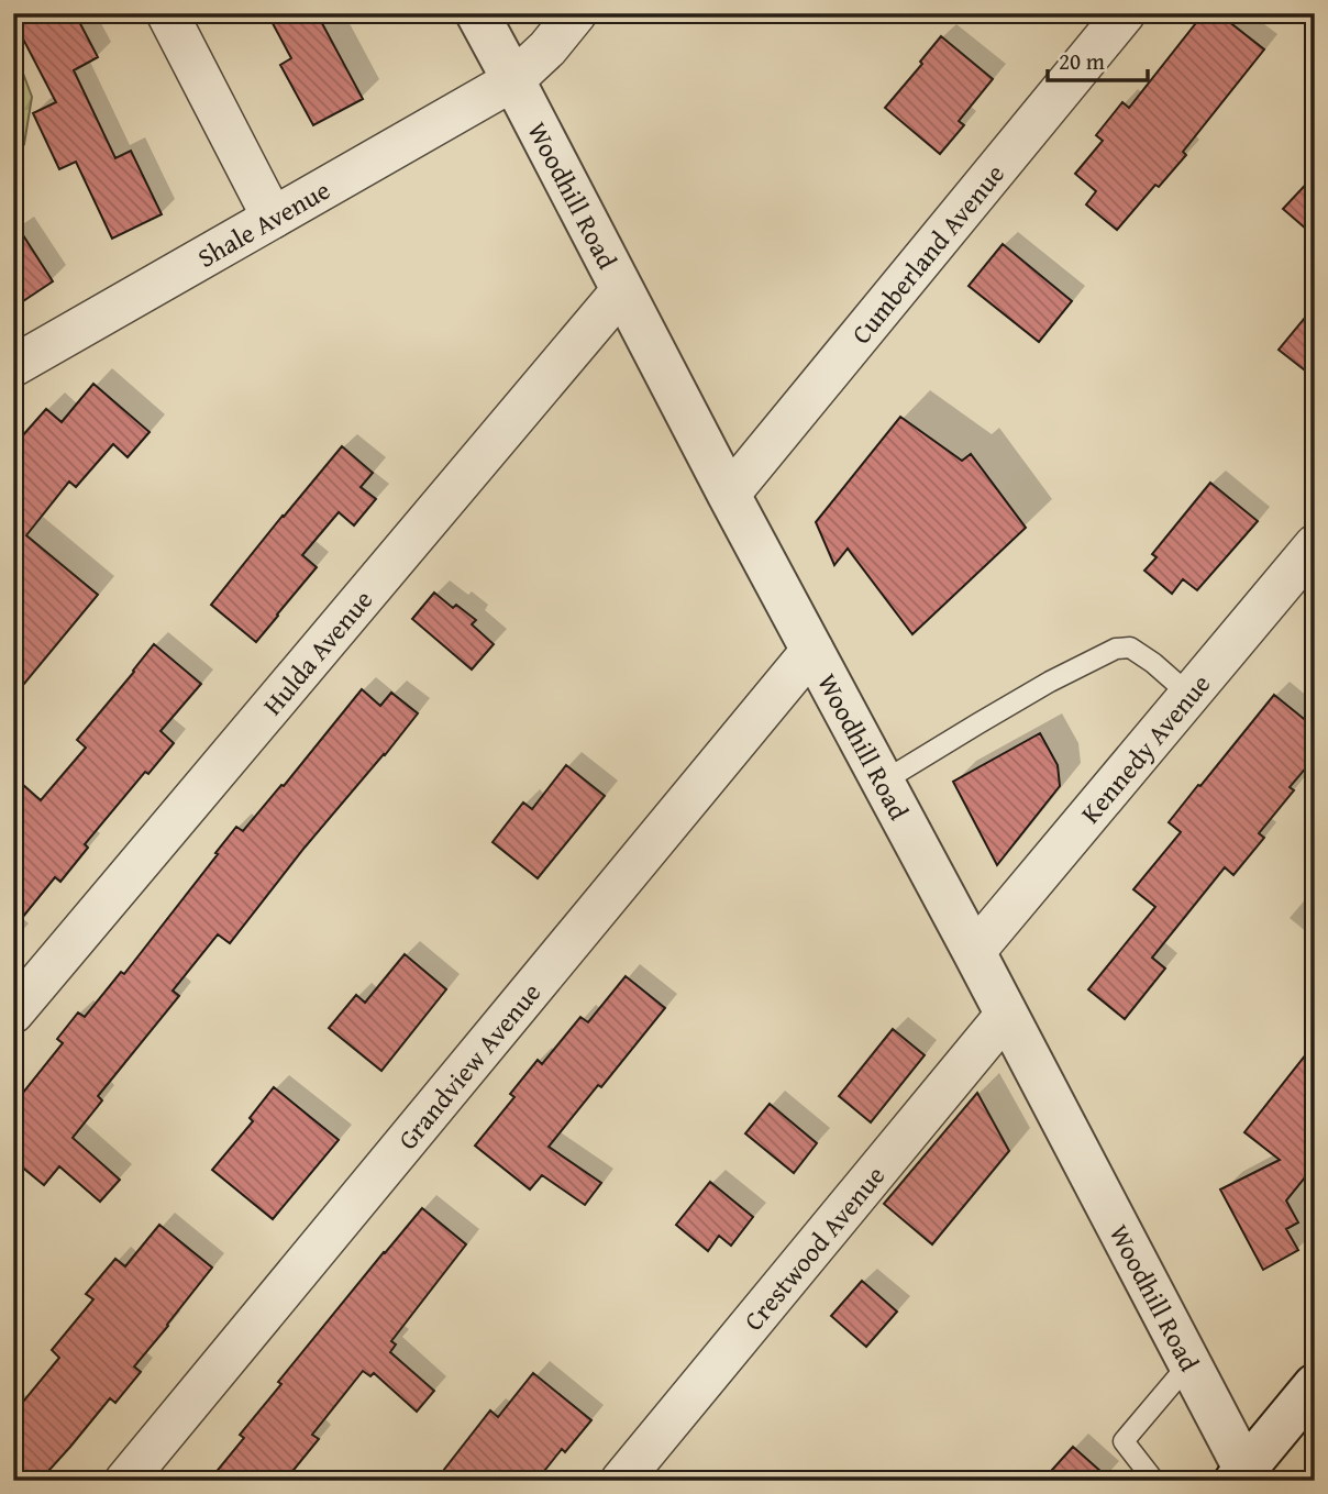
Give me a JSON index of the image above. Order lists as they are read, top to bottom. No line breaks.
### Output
{"streets":{"street":["Woodhill Road","Shale Avenue","Cumberland Avenue","Hulda Avenue","Kennedy Avenue","Grandview Avenue","Crestwood Avenue"]},"crossings":[["Woodhill Road","Shale Avenue"],["Woodhill Road","Cumberland Avenue"],["Woodhill Road","Hulda Avenue"],["Woodhill Road","Kennedy Avenue"],["Woodhill Road","Grandview Avenue"],["Woodhill Road","Crestwood Avenue"]],"scale_bar":"20 m"}
